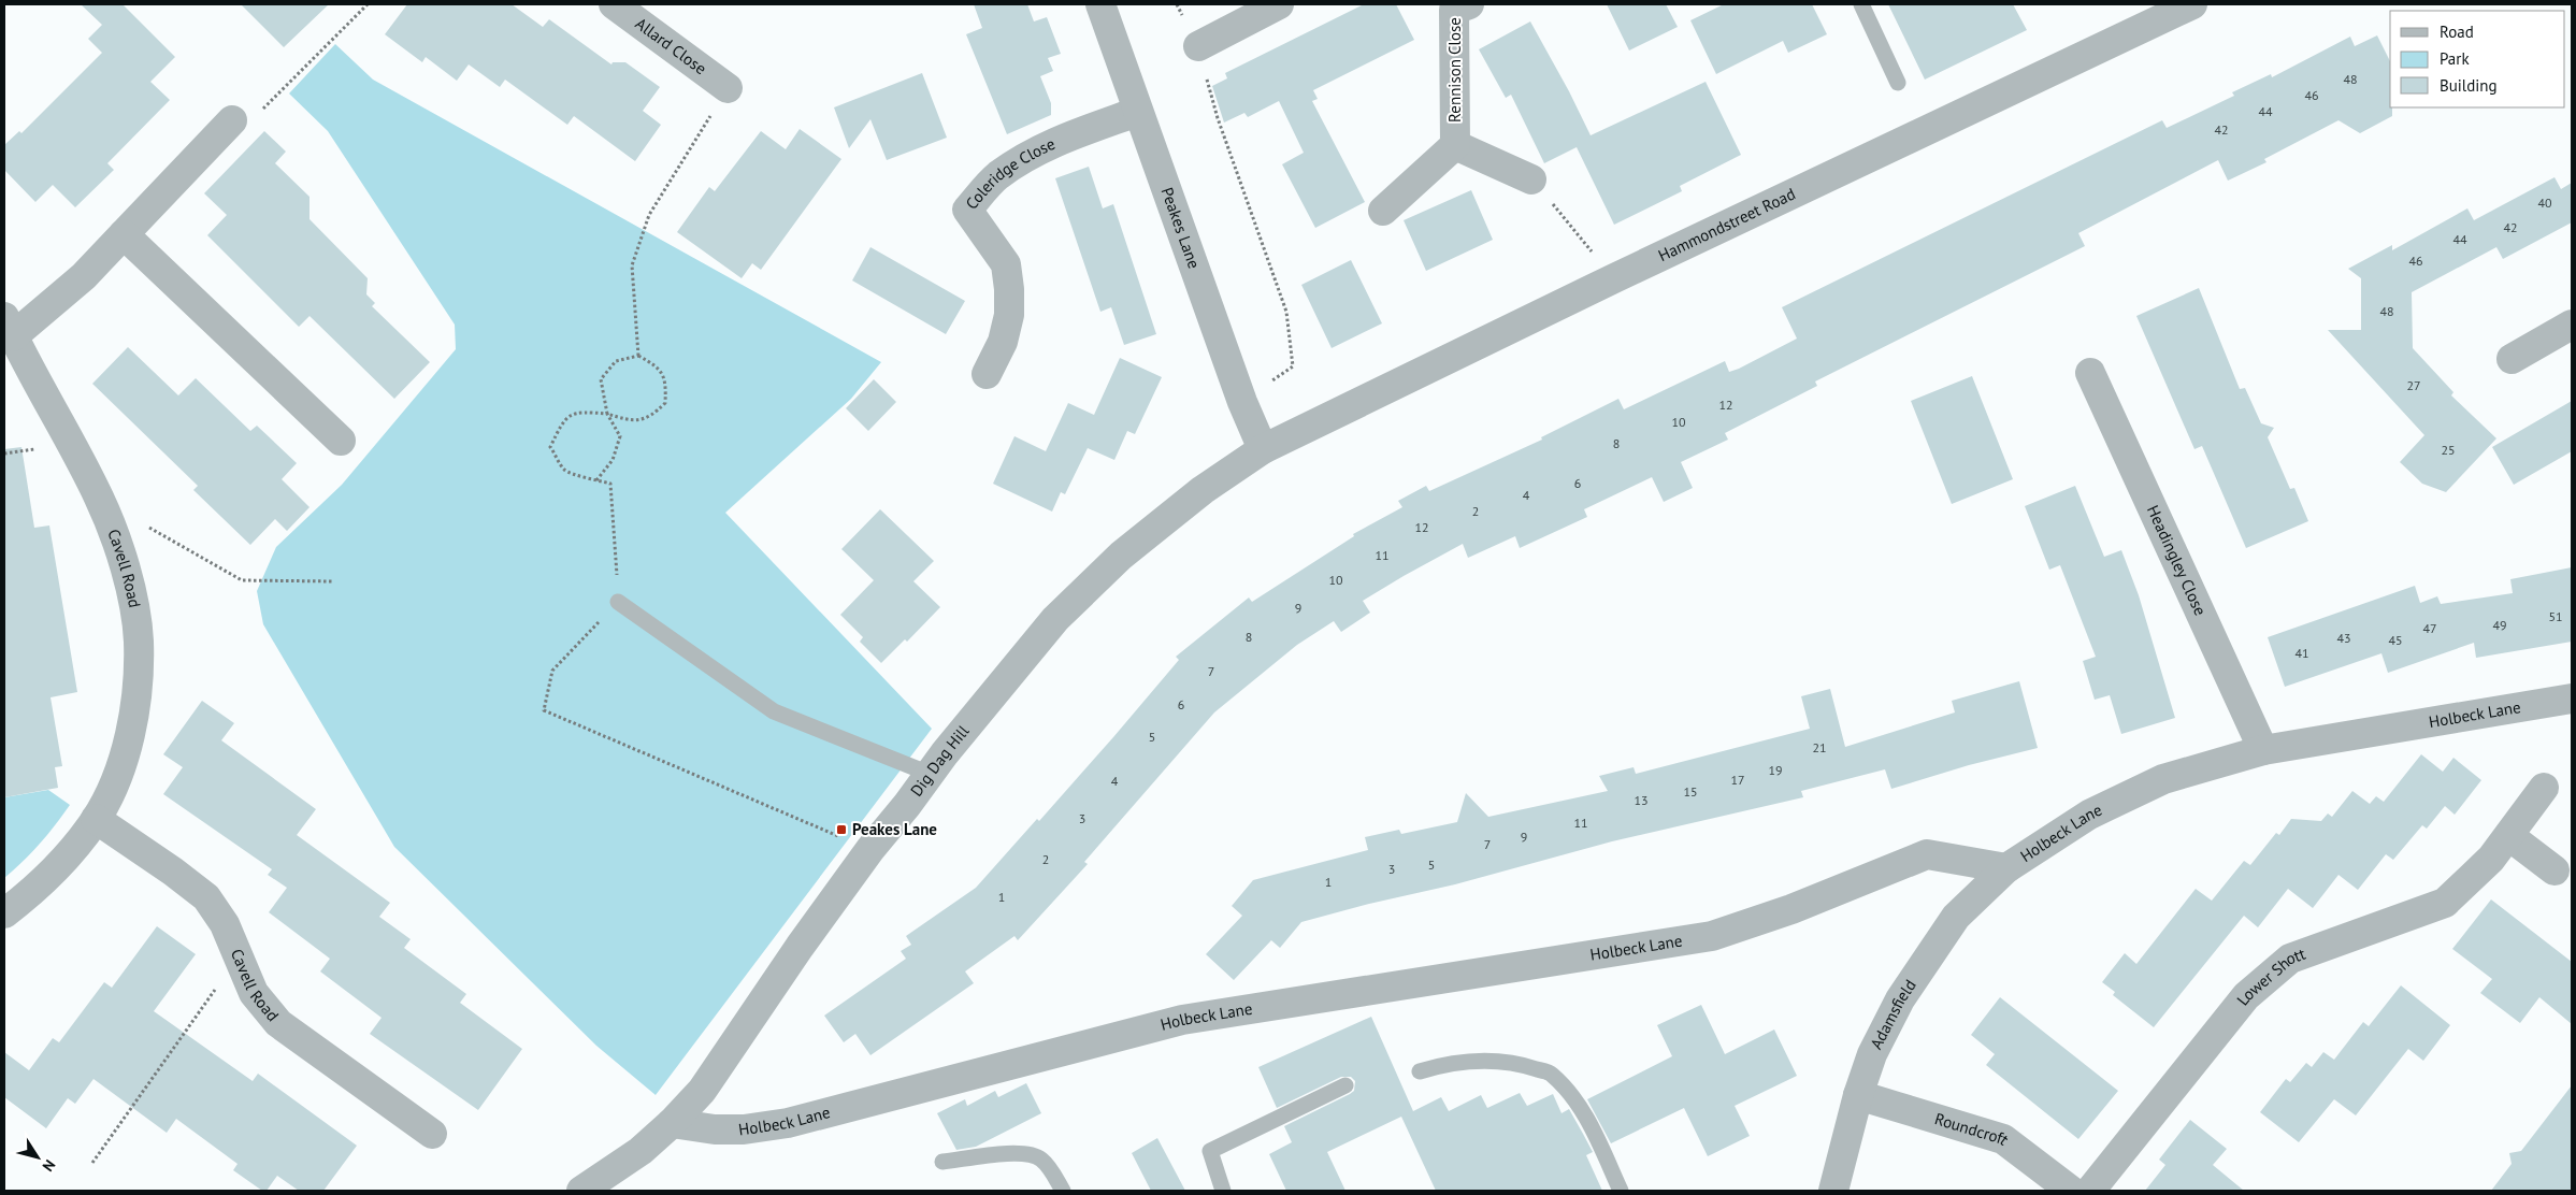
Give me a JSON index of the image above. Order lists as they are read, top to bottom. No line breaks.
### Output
{"streets":{"street":["Allard Close","Rennison Close","Coleridge Close","Hammondstreet Road","Peakes Lane","Headingley Close","Cavell Road","Holbeck Lane","Dig Dag Hill","Lower Shott","Adamsfield","Roundcroft"]},"crossings":[["Coleridge Close","Peakes Lane"],["Hammondstreet Road","Peakes Lane"],["Hammondstreet Road","Dig Dag Hill"],["Peakes Lane","Dig Dag Hill"],["Headingley Close","Holbeck Lane"],["Holbeck Lane","Dig Dag Hill"],["Holbeck Lane","Adamsfield"],["Adamsfield","Roundcroft"]],"places":{"transit":["Peakes Lane"]},"house_numbers":["48","46","44","42","40","42","44","46","48","27","12","10","8","25","6","4","2","12","11","10","9","51","49","47","8","43","45","41","7","6","5","21","19","17","4","15","13","3","11","9","7","2","5","3","1","1"],"legend":["Road","Park","Building"],"north":"bottom right"}
